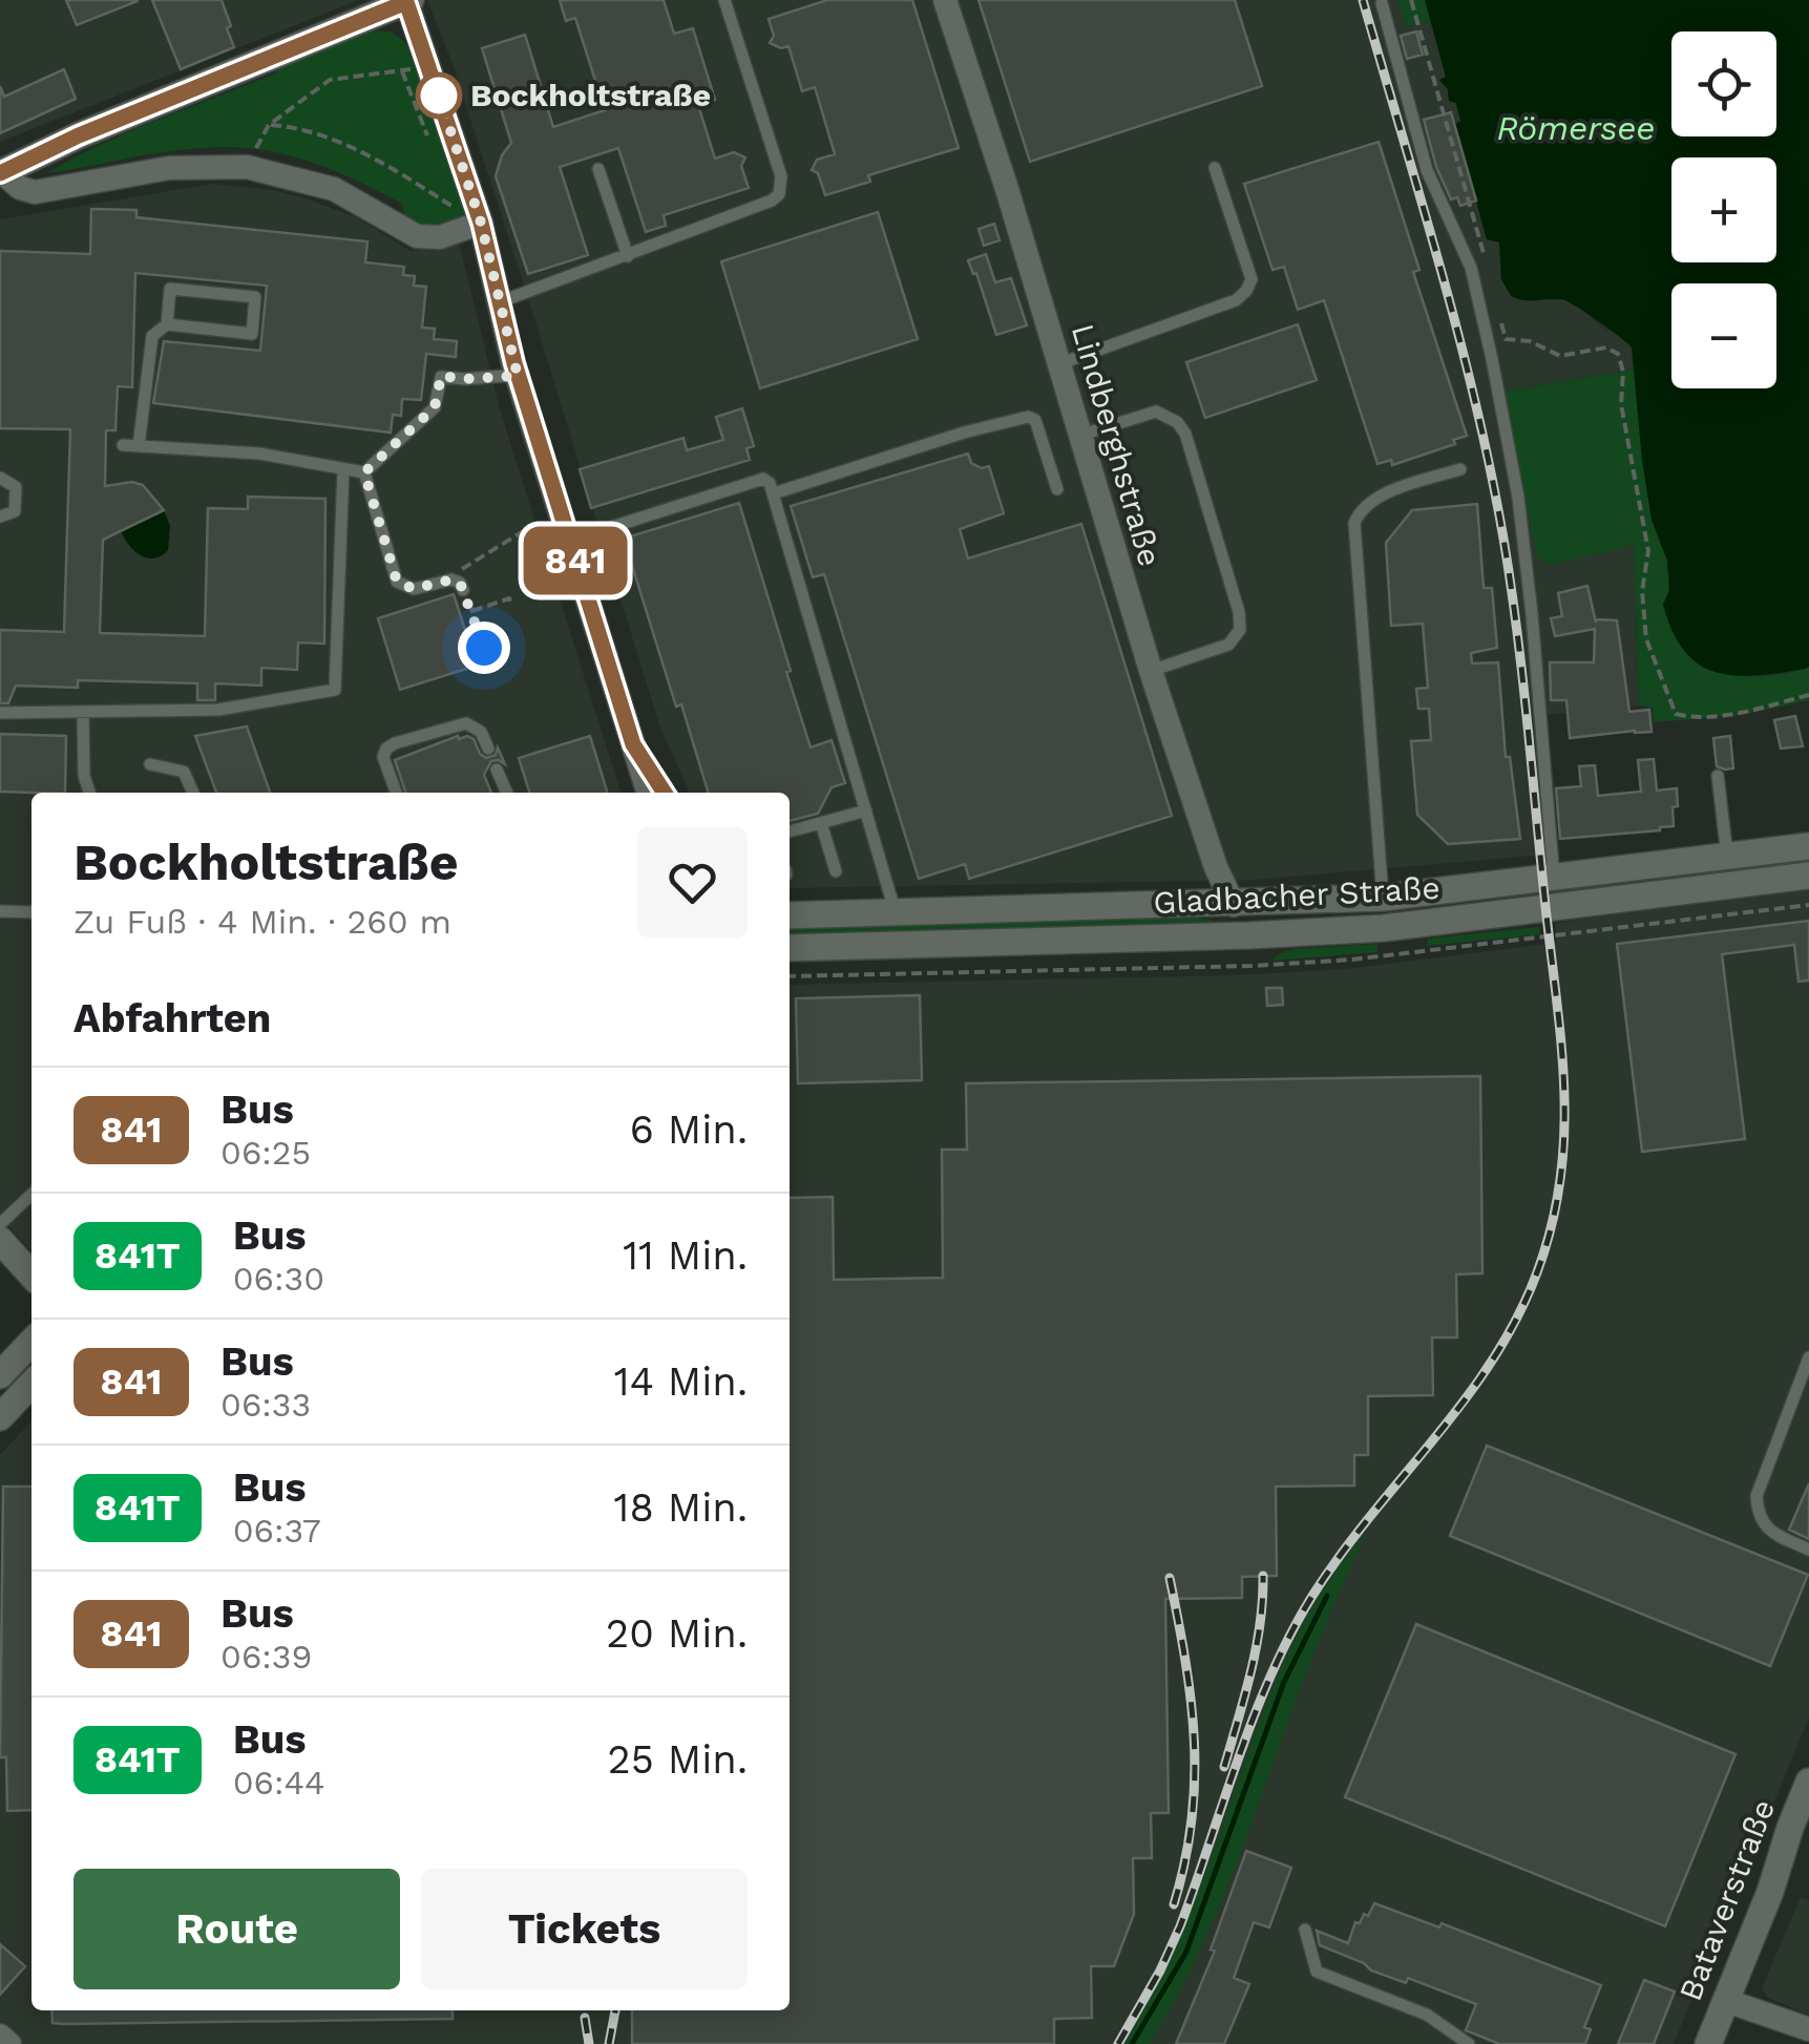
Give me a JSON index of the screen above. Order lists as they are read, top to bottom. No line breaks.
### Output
{"streets":{"main road":["Gladbacher Straße","Bataverstraße"],"street":["Lindberghstraße"]},"crossings":[["Lindberghstraße","Gladbacher Straße"]],"water":["Römersee"],"places":["Bockholtstraße"],"lines":["bus line 841"],"page":{"on_map":"841","map_buttons":["+","−"],"heading":[["Bockholtstraße","Zu Fuß · 4 Min. · 260 m"],"Abfahrten"],"list":[{"mark":"841","name":"Bus","note":"06:25","value":"6 Min."},{"mark":"841T","name":"Bus","note":"06:30","value":"11 Min."},{"mark":"841","name":"Bus","note":"06:33","value":"14 Min."},{"mark":"841T","name":"Bus","note":"06:37","value":"18 Min."},{"mark":"841","name":"Bus","note":"06:39","value":"20 Min."},{"mark":"841T","name":"Bus","note":"06:44","value":"25 Min."}],"buttons":["Route","Tickets"]}}
